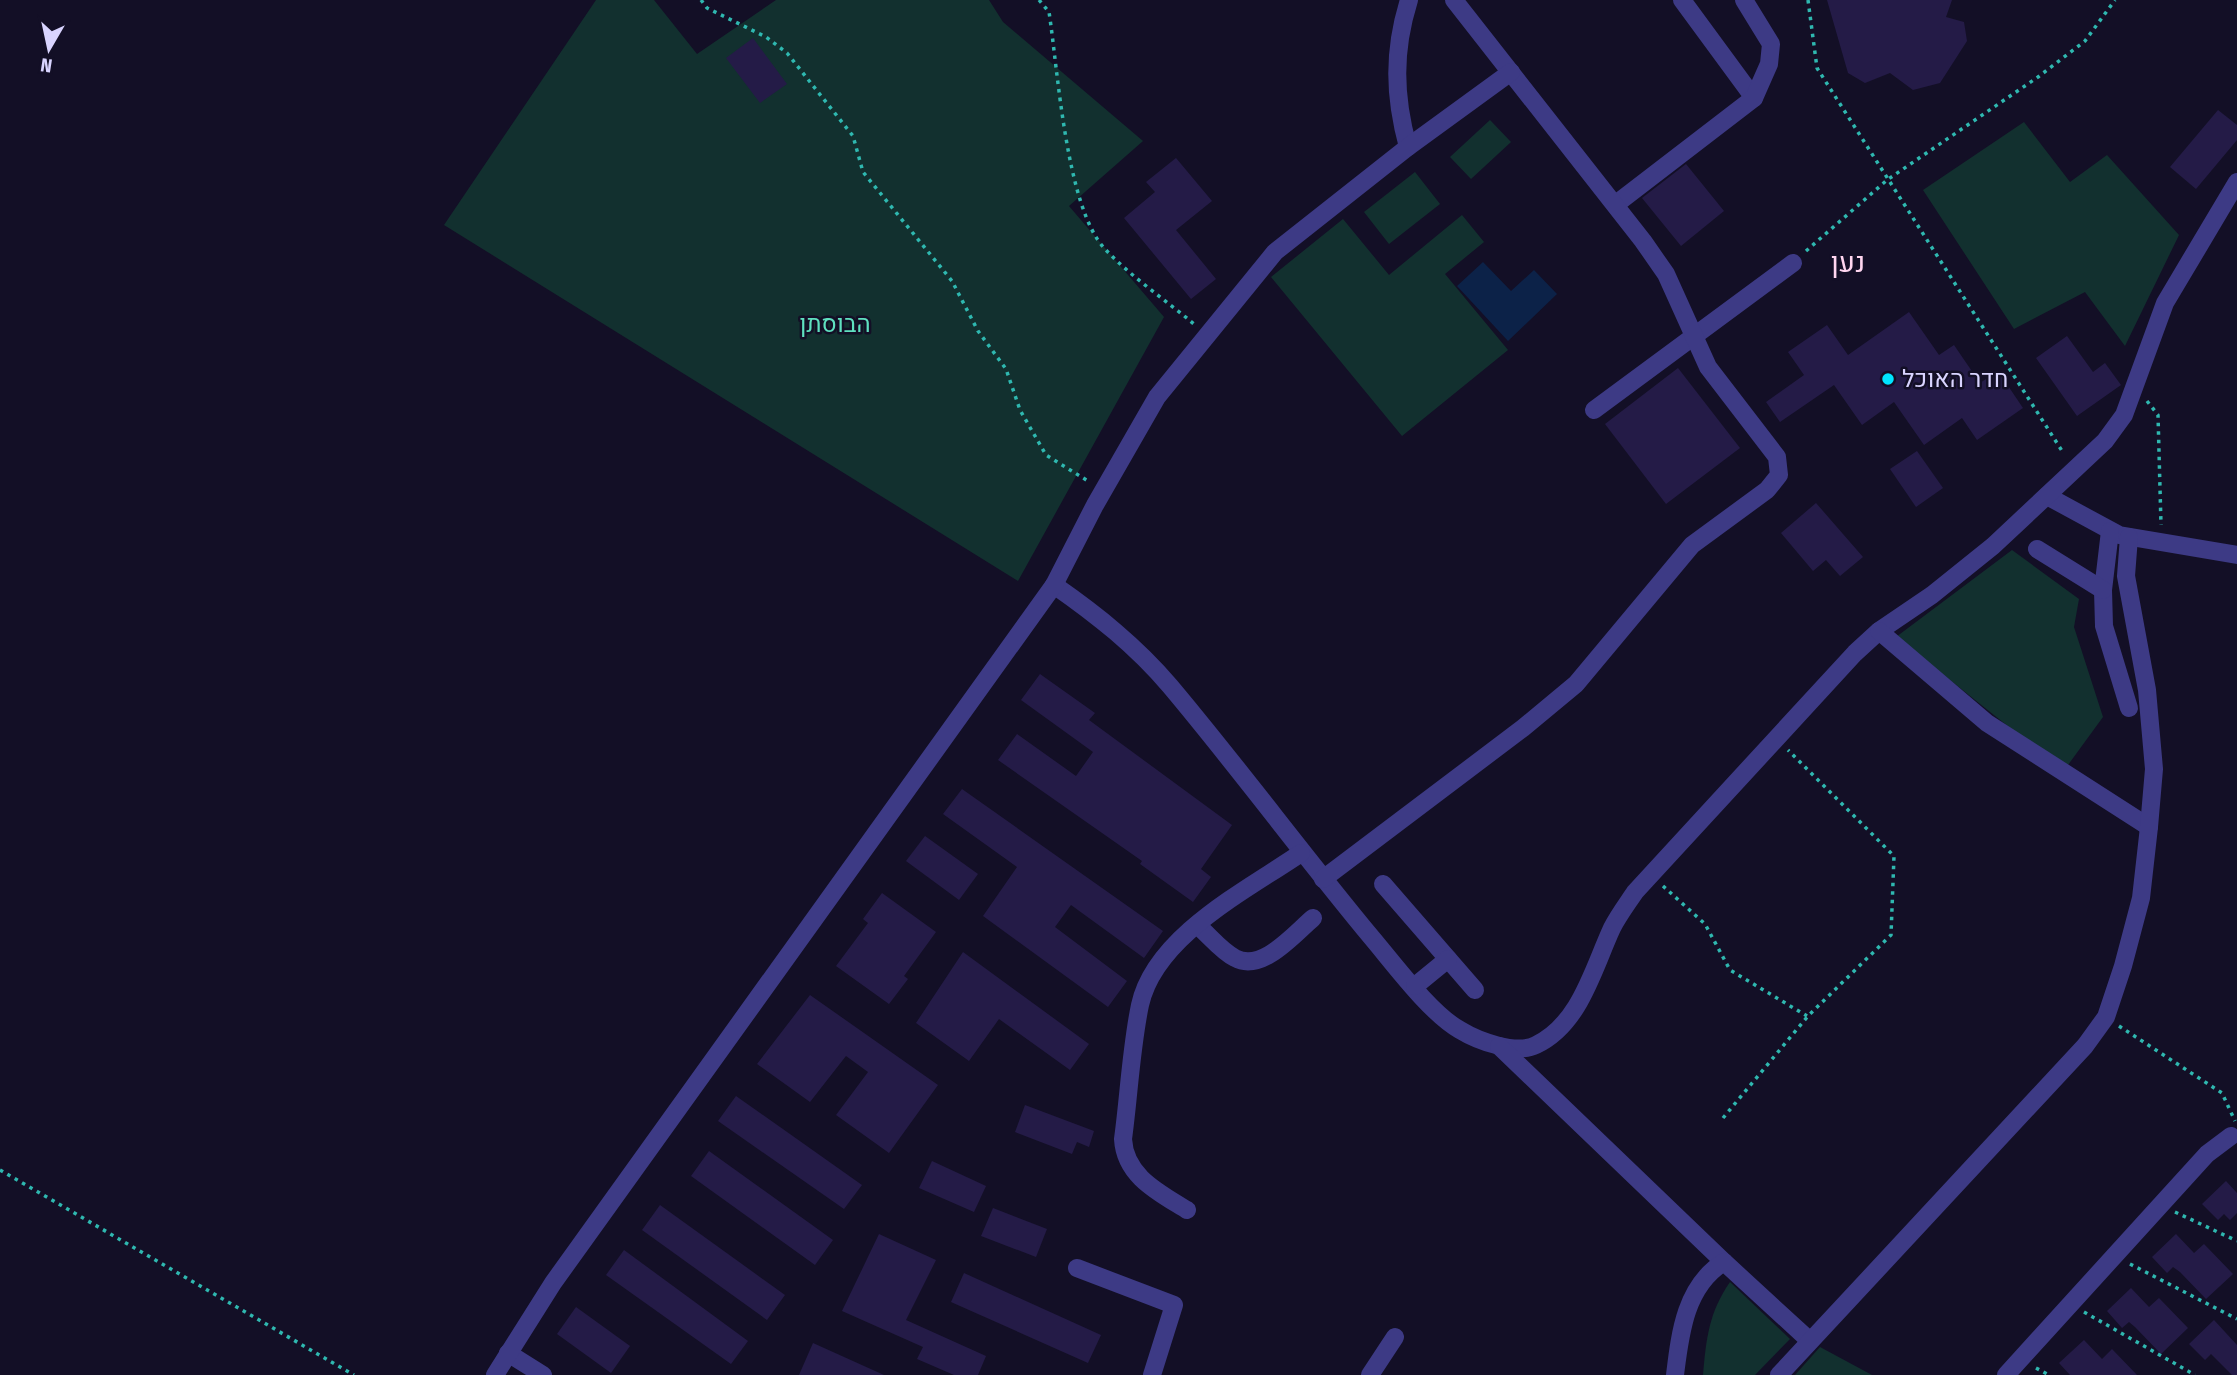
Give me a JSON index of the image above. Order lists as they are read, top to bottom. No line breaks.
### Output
{"districts":["נען"],"parks":["הבוסתן"],"places":["חדר האוכל"],"north":"bottom"}
